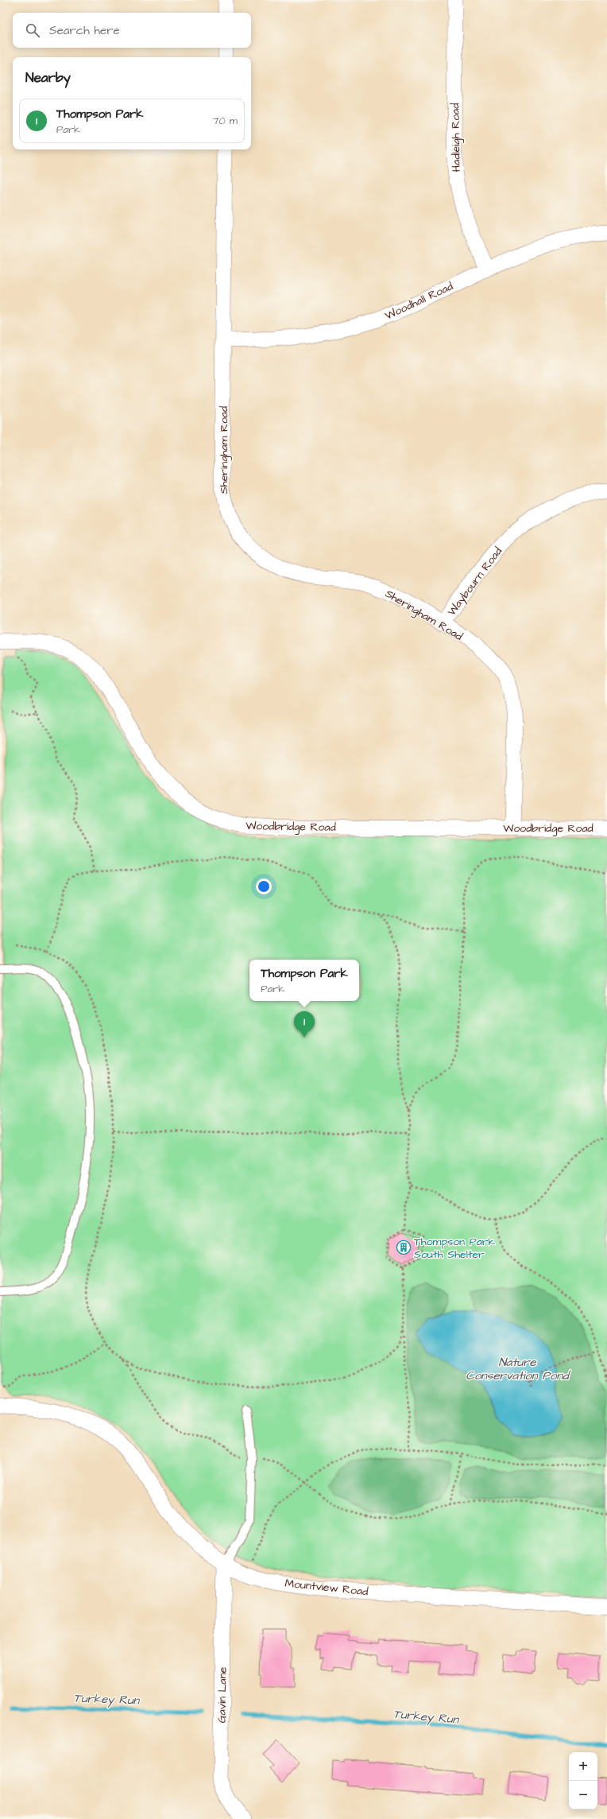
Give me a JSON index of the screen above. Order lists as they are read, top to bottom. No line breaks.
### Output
{"streets":{"street":["Hadleigh Road","Woodhall Road","Sheringham Road","Waybourn Road","Woodbridge Road","Mountview Road","Gavin Lane"]},"crossings":[["Hadleigh Road","Woodhall Road"],["Woodhall Road","Sheringham Road"],["Sheringham Road","Waybourn Road"],["Sheringham Road","Woodbridge Road"],["Mountview Road","Gavin Lane"]],"water":["Nature Conservation Pond","Turkey Run"],"places":{"building":["Thompson Park South Shelter"]},"page":{"search":"Search here","heading":"Nearby","list":[{"mark":"1","name":"Thompson Park","note":"Park","value":"70 m"}],"popup":["Thompson Park","Park"],"pins":"1","map_buttons":["+","−"]}}
